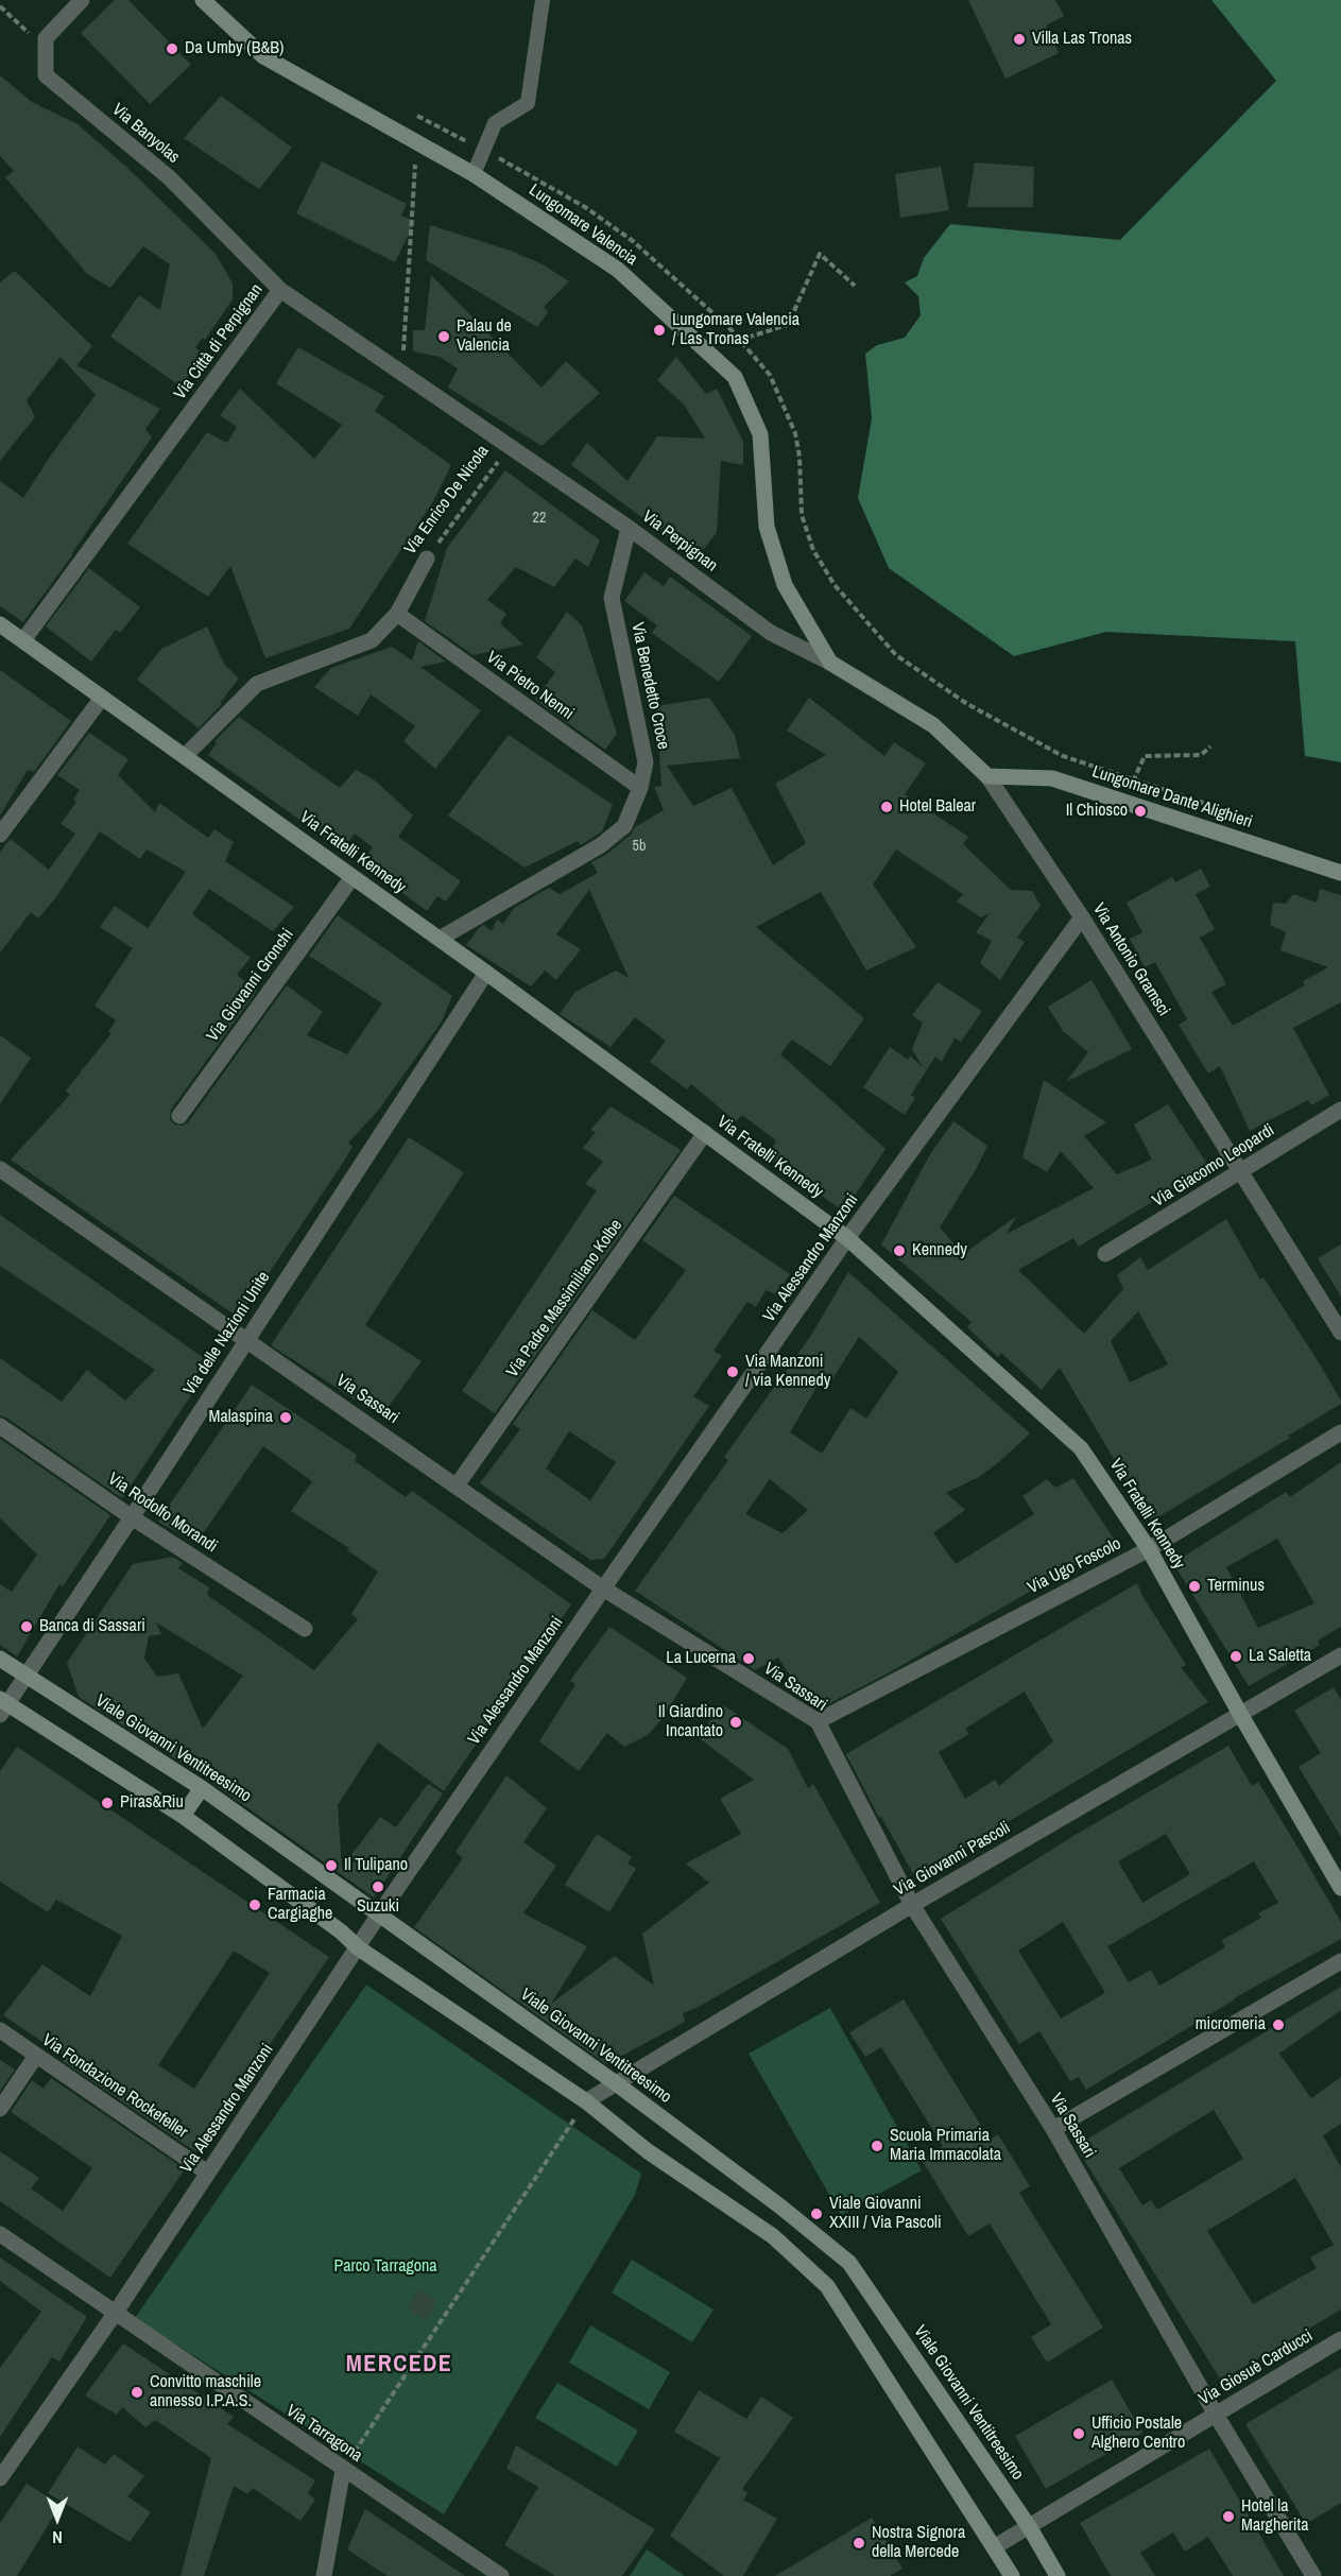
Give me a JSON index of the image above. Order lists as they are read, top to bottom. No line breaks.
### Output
{"streets":{"street":["Via Banyolas","Lungomare Valencia","Via Città di Perpignan","Via Enrico De Nicola","Via Perpignan","Via Pietro Nenni","Via Benedetto Croce","Lungomare Dante Alighieri","Via Fratelli Kennedy","Via Antonio Gramsci","Via Giovanni Gronchi","Via Giacomo Leopardi","Via Alessandro Manzoni","Via Padre Massimiliano Kolbe","Via delle Nazioni Unite","Via Sassari","Via Rodolfo Morandi","Via Ugo Foscolo","Viale Giovanni Ventitreesimo","Via Giovanni Pascoli","Via Fondazione Rockefeller","Via Giosuè Carducci","Via Tarragona"]},"crossings":[["Via Banyolas","Via Città di Perpignan"],["Lungomare Valencia","Via Perpignan"],["Lungomare Valencia","Via Antonio Gramsci"],["Via Città di Perpignan","Via Enrico De Nicola"],["Via Città di Perpignan","Via Perpignan"],["Via Città di Perpignan","Via Fratelli Kennedy"],["Via Enrico De Nicola","Via Perpignan"],["Via Enrico De Nicola","Via Pietro Nenni"],["Via Enrico De Nicola","Via Fratelli Kennedy"],["Via Perpignan","Via Benedetto Croce"],["Via Perpignan","Via Antonio Gramsci"],["Via Pietro Nenni","Via Benedetto Croce"],["Via Benedetto Croce","Via Fratelli Kennedy"],["Lungomare Dante Alighieri","Via Antonio Gramsci"],["Via Fratelli Kennedy","Via Giovanni Gronchi"],["Via Fratelli Kennedy","Via Alessandro Manzoni"],["Via Fratelli Kennedy","Via Padre Massimiliano Kolbe"],["Via Fratelli Kennedy","Via delle Nazioni Unite"],["Via Fratelli Kennedy","Via Ugo Foscolo"],["Via Fratelli Kennedy","Via Giovanni Pascoli"],["Via Antonio Gramsci","Via Giacomo Leopardi"],["Via Antonio Gramsci","Via Alessandro Manzoni"],["Via Alessandro Manzoni","Via Sassari"],["Via Alessandro Manzoni","Viale Giovanni Ventitreesimo"],["Via Alessandro Manzoni","Via Fondazione Rockefeller"],["Via Alessandro Manzoni","Via Tarragona"],["Via Padre Massimiliano Kolbe","Via Sassari"],["Via delle Nazioni Unite","Via Sassari"],["Via delle Nazioni Unite","Via Rodolfo Morandi"],["Via delle Nazioni Unite","Viale Giovanni Ventitreesimo"],["Via Sassari","Via Ugo Foscolo"],["Via Sassari","Via Giovanni Pascoli"],["Via Sassari","Via Giosuè Carducci"],["Viale Giovanni Ventitreesimo","Via Giovanni Pascoli"],["Viale Giovanni Ventitreesimo","Via Giosuè Carducci"]],"districts":["MERCEDE"],"parks":["Parco Tarragona"],"places":["Villa Las Tronas","Da Umby (B&B)","Lungomare Valencia / Las Tronas","Palau de Valencia","Hotel Balear","Il Chiosco","Kennedy","Via Manzoni / via Kennedy","Malaspina","Terminus","Banca di Sassari","La Saletta","La Lucerna","Il Giardino Incantato","Piras&Riu","Il Tulipano","Suzuki","Farmacia Cargiaghe","micromeria","Scuola Primaria Maria Immacolata","Viale Giovanni XXIII / Via Pascoli","Convitto maschile annesso I.P.A.S.","Ufficio Postale Alghero Centro","Hotel la Margherita","Nostra Signora della Mercede"],"house_numbers":["22","5b"],"north":"bottom"}
